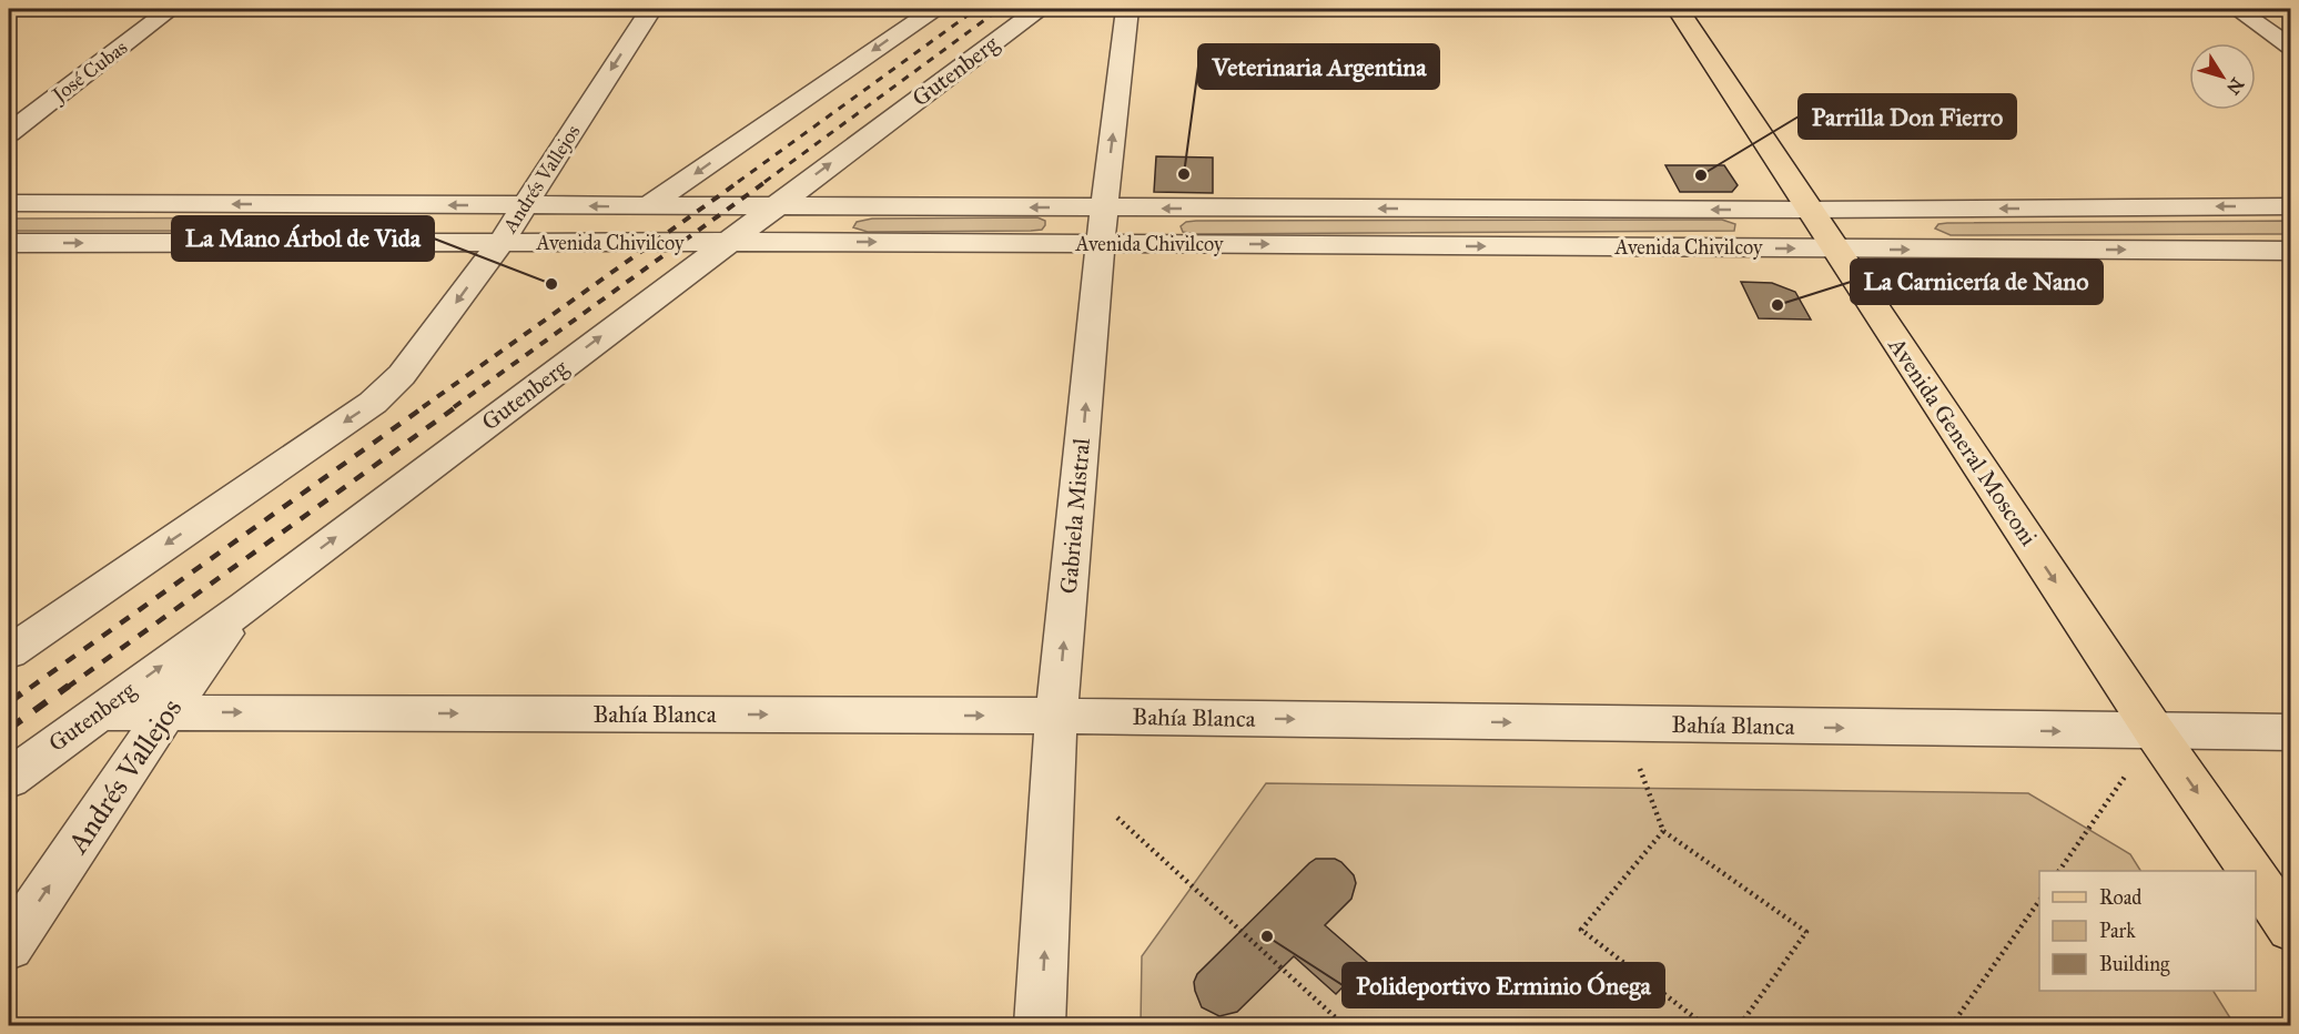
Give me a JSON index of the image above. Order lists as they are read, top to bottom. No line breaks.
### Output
{"streets":{"main road":["Avenida General Mosconi"],"street":["José Cubas","Gutenberg","Andrés Vallejos","Avenida Chivilcoy","Gabriela Mistral","Bahía Blanca"]},"crossings":[["Gutenberg","Andrés Vallejos"],["Gutenberg","Avenida Chivilcoy"],["Gutenberg","Bahía Blanca"],["Andrés Vallejos","Avenida Chivilcoy"],["Andrés Vallejos","Bahía Blanca"],["Avenida Chivilcoy","Avenida General Mosconi"],["Avenida Chivilcoy","Gabriela Mistral"],["Avenida General Mosconi","Bahía Blanca"],["Gabriela Mistral","Bahía Blanca"]],"one_way":["Gutenberg","Avenida General Mosconi","Gabriela Mistral","Bahía Blanca"],"places":["Veterinaria Argentina","Parrilla Don Fierro","La Mano Árbol de Vida","La Carnicería de Nano","Polideportivo Erminio Ónega"],"legend":["Road","Park","Building"],"north":"bottom right"}
